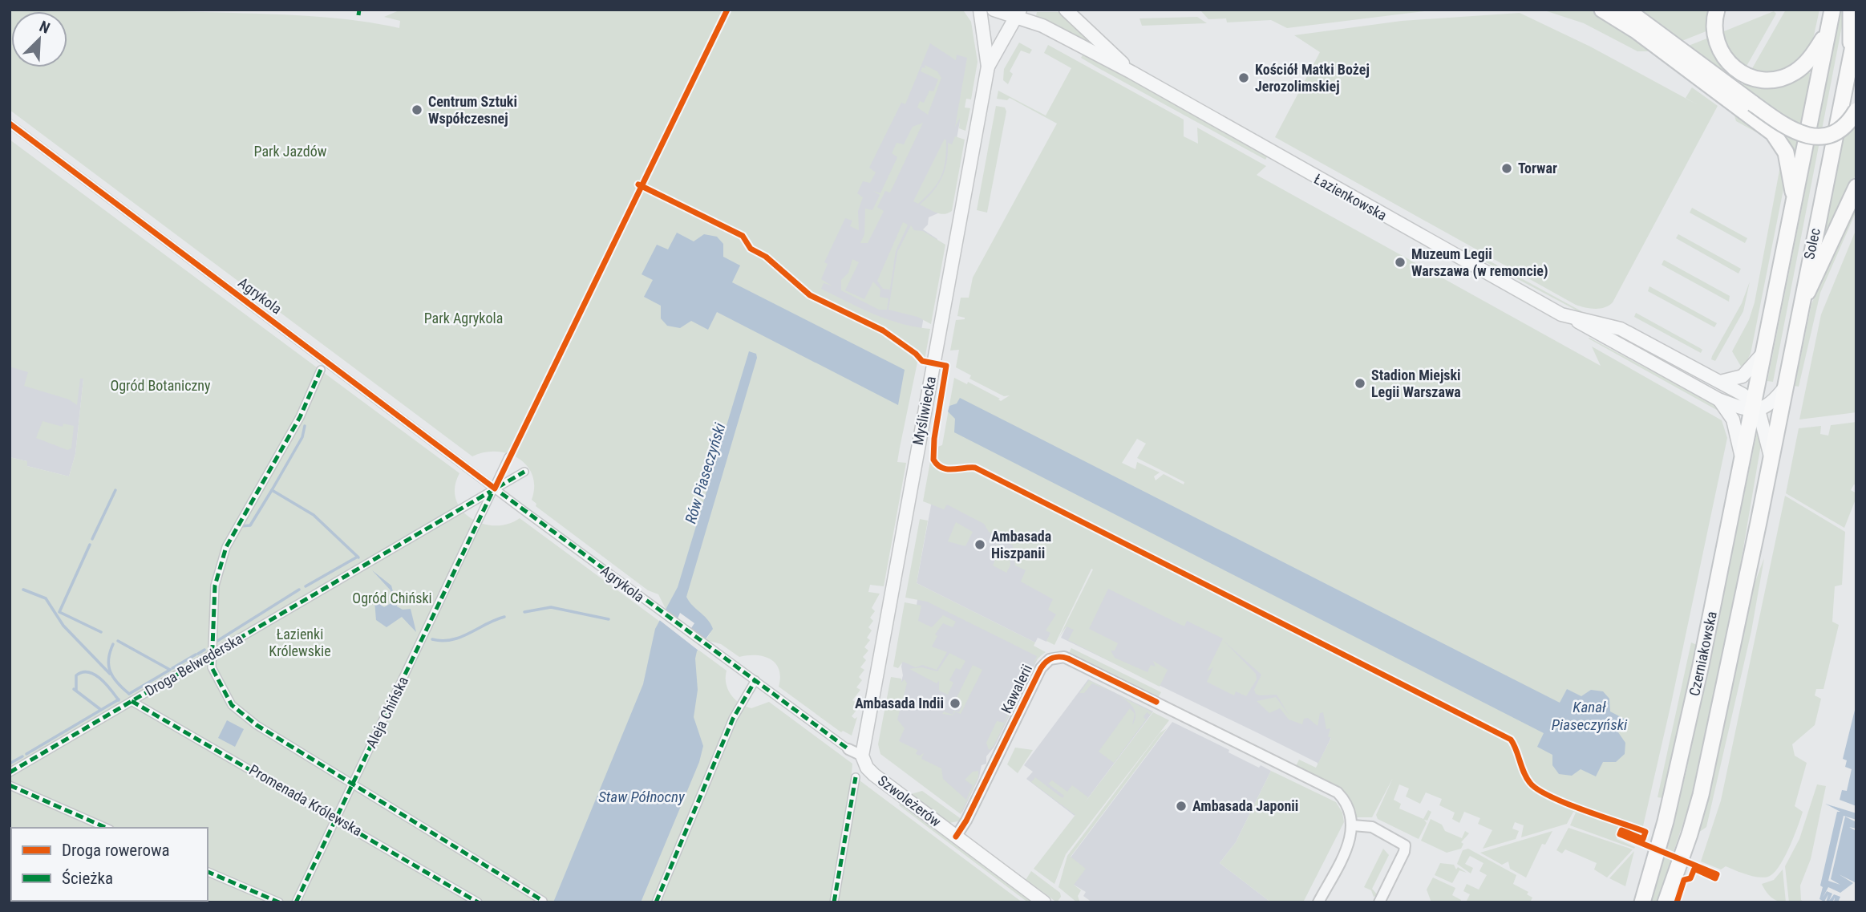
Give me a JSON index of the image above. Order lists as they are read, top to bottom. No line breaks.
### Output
{"streets":{"main road":["Solec","Czerniakowska"],"street":["Łazienkowska","Agrykola","Myśliwiecka","Droga Belwederska","Kawalerii","Aleja Chińska","Promenada Królewska","Szwoleżerów"]},"crossings":[["Łazienkowska","Solec"],["Łazienkowska","Myśliwiecka"],["Łazienkowska","Czerniakowska"],["Solec","Czerniakowska"],["Agrykola","Myśliwiecka"],["Agrykola","Droga Belwederska"],["Agrykola","Aleja Chińska"],["Agrykola","Szwoleżerów"],["Myśliwiecka","Szwoleżerów"],["Droga Belwederska","Aleja Chińska"],["Droga Belwederska","Promenada Królewska"],["Kawalerii","Szwoleżerów"],["Aleja Chińska","Promenada Królewska"]],"water":["Rów Piaseczyński","Kanał Piaseczyński","Staw Północny"],"parks":["Park Jazdów","Park Agrykola","Ogród Botaniczny","Ogród Chiński","Łazienki Królewskie"],"places":["Kościół Matki Bożej Jerozolimskiej","Centrum Sztuki Współczesnej","Torwar","Muzeum Legii Warszawa (w remoncie)","Stadion Miejski Legii Warszawa","Ambasada Hiszpanii","Ambasada Indii","Ambasada Japonii"],"legend":["Droga rowerowa","Ścieżka"],"north":"top right"}
